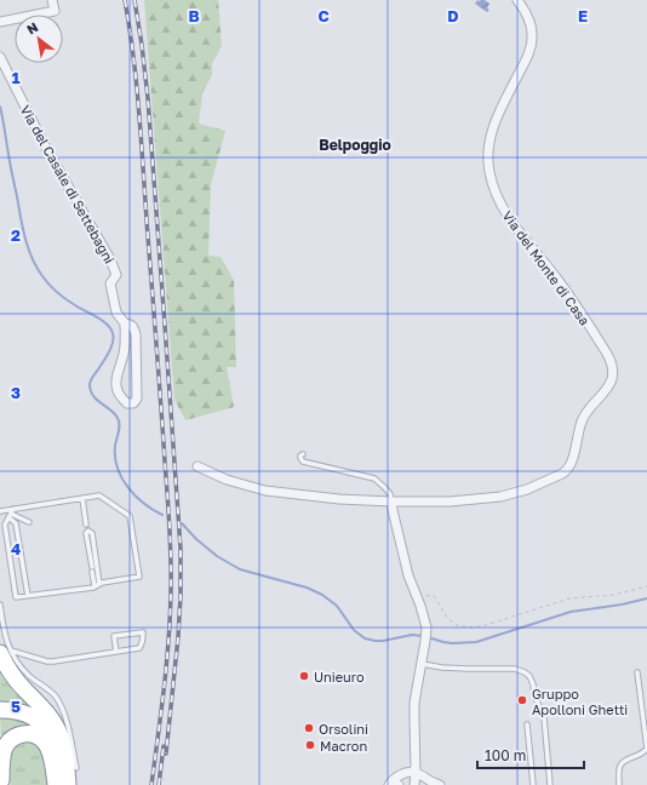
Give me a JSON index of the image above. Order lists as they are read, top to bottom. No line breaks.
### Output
{"streets":{"street":["Via del Casale di Settebagni","Via del Monte di Casa"]},"districts":["Belpoggio"],"places":["Unieuro","Gruppo Apolloni Ghetti","Orsolini","Macron"],"scale_bar":"100 m","north":"top left","grid":{"columns":["B","C","D","E"],"rows":["1","2","3","4","5"]}}
